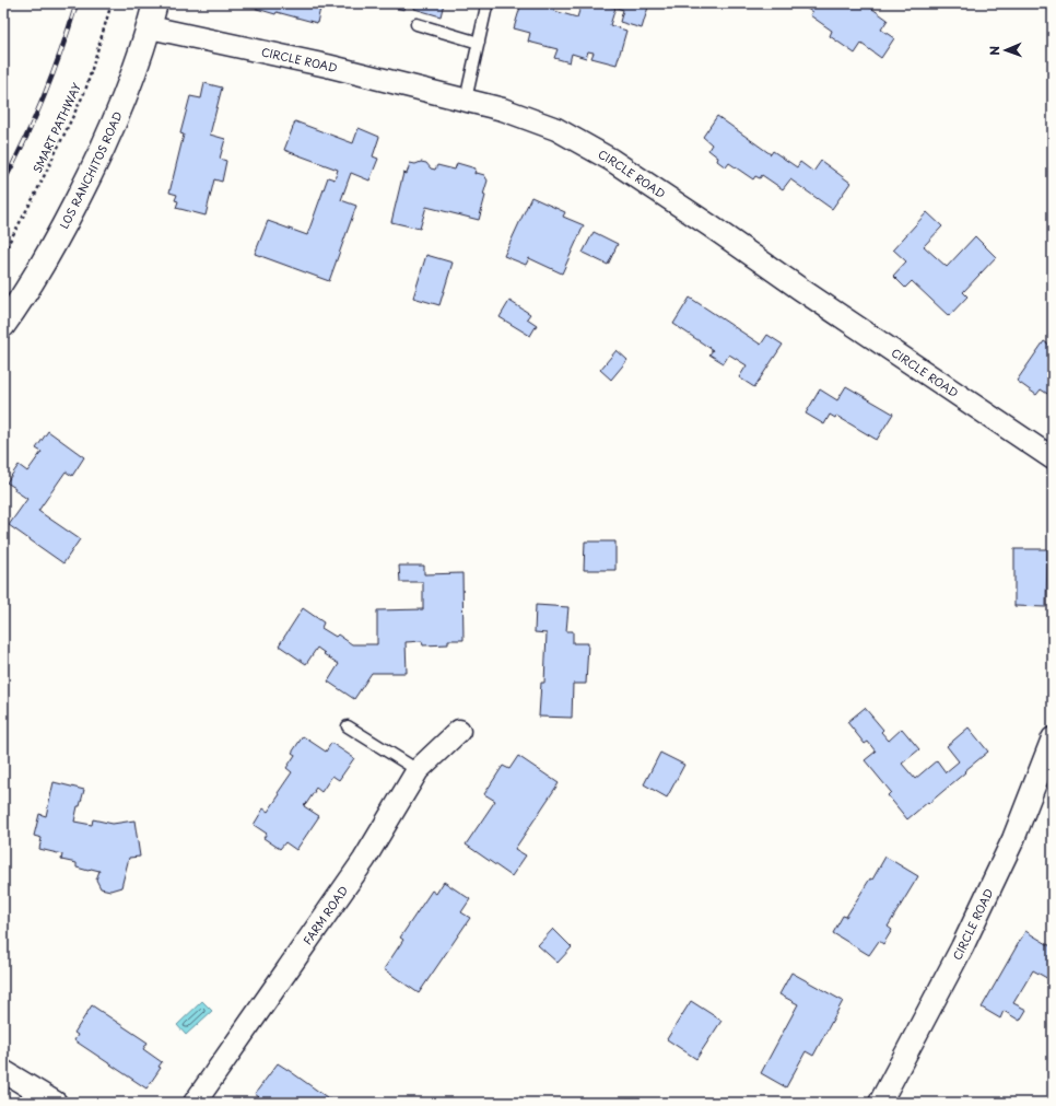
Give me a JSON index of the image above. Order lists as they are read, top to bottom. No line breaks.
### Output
{"streets":{"main road":["LOS RANCHITOS ROAD"],"street":["CIRCLE ROAD","FARM ROAD"],"path":["SMART PATHWAY"]},"crossings":[["CIRCLE ROAD","LOS RANCHITOS ROAD"]],"north":"left"}
